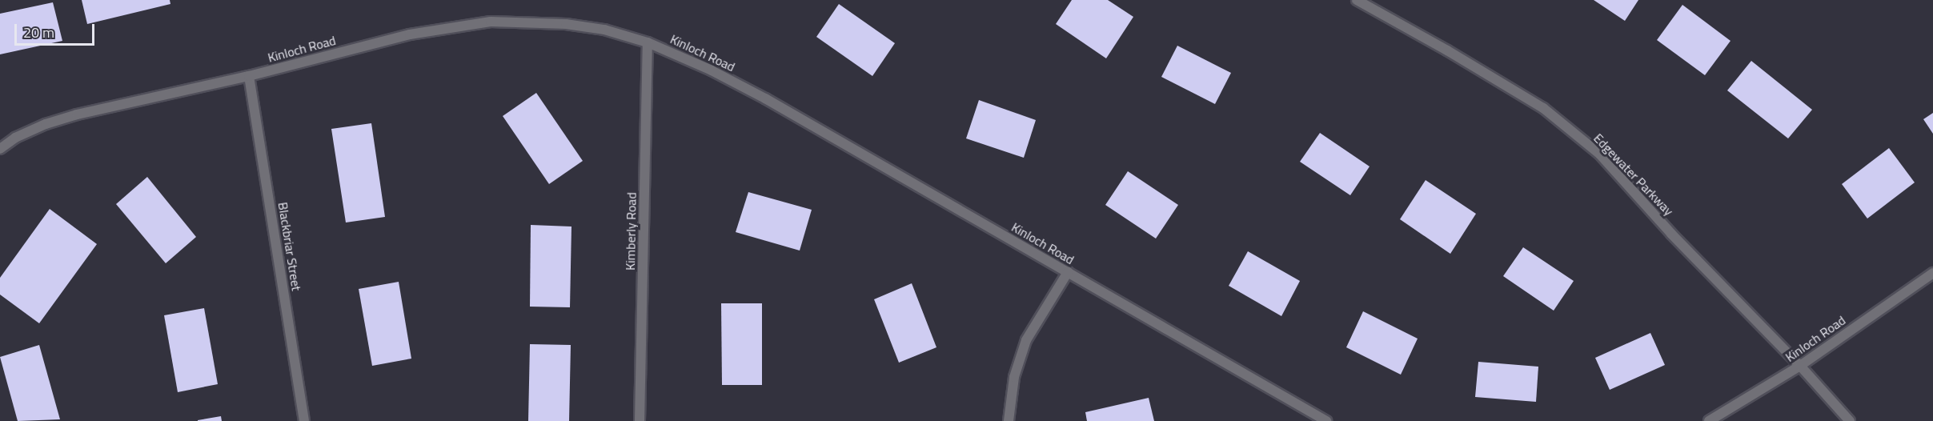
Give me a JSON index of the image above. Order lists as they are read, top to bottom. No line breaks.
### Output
{"streets":{"street":["Kinloch Road","Edgewater Parkway","Kimberly Road","Blackbriar Street"]},"crossings":[["Kinloch Road","Edgewater Parkway"],["Kinloch Road","Kimberly Road"],["Kinloch Road","Blackbriar Street"]],"scale_bar":"20 m"}
